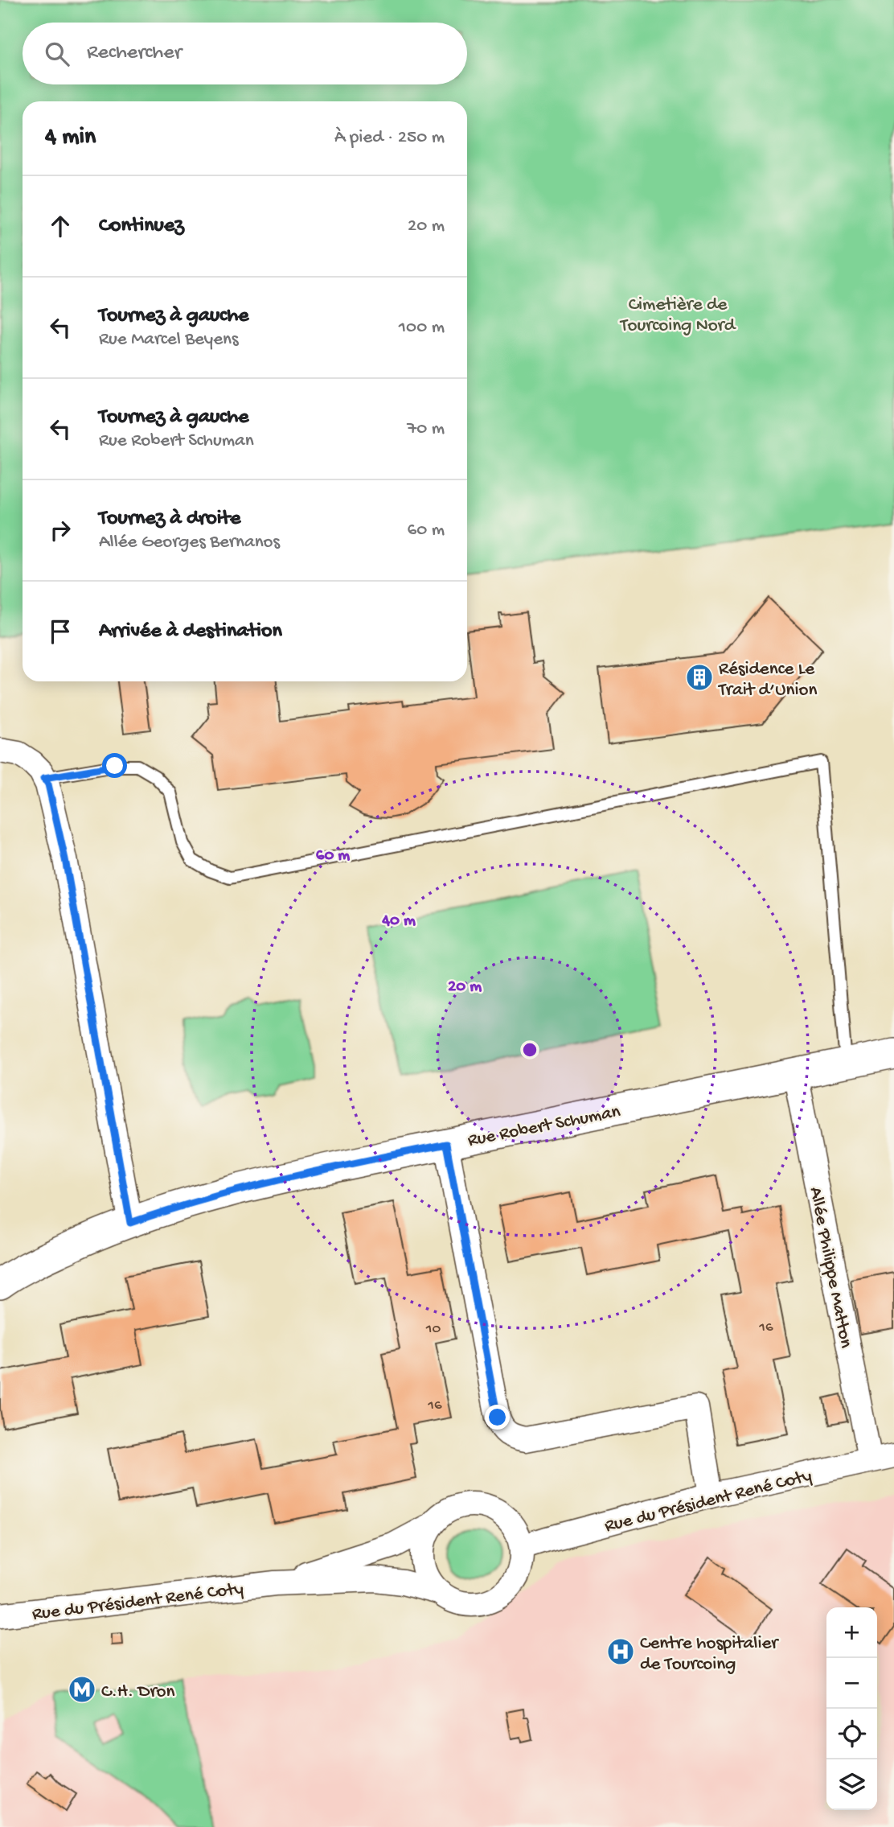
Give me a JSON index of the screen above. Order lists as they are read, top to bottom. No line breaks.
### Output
{"streets":{"street":["Rue Robert Schuman","Allée Philippe Matton","Rue du Président René Coty"]},"crossings":[["Rue Robert Schuman","Allée Philippe Matton"],["Allée Philippe Matton","Rue du Président René Coty"]],"parks":["Cimetière de Tourcoing Nord"],"places":{"building":["Résidence Le Trait d’Union"],"hospital":["Centre hospitalier de Tourcoing"],"metro station":["C.H. Dron"]},"house_numbers":["16","10","16"],"page":{"search":"Rechercher","heading":["4 min","À pied · 250 m"],"list":[["Continuez","20 m"],["Tournez à gauche","Rue Marcel Beyens","100 m"],["Tournez à gauche","Rue Robert Schuman","70 m"],["Tournez à droite","Allée Georges Bernanos","60 m"],"Arrivée à destination"],"map_buttons":["+","−"]},"rings":["60 m","40 m","20 m"]}
